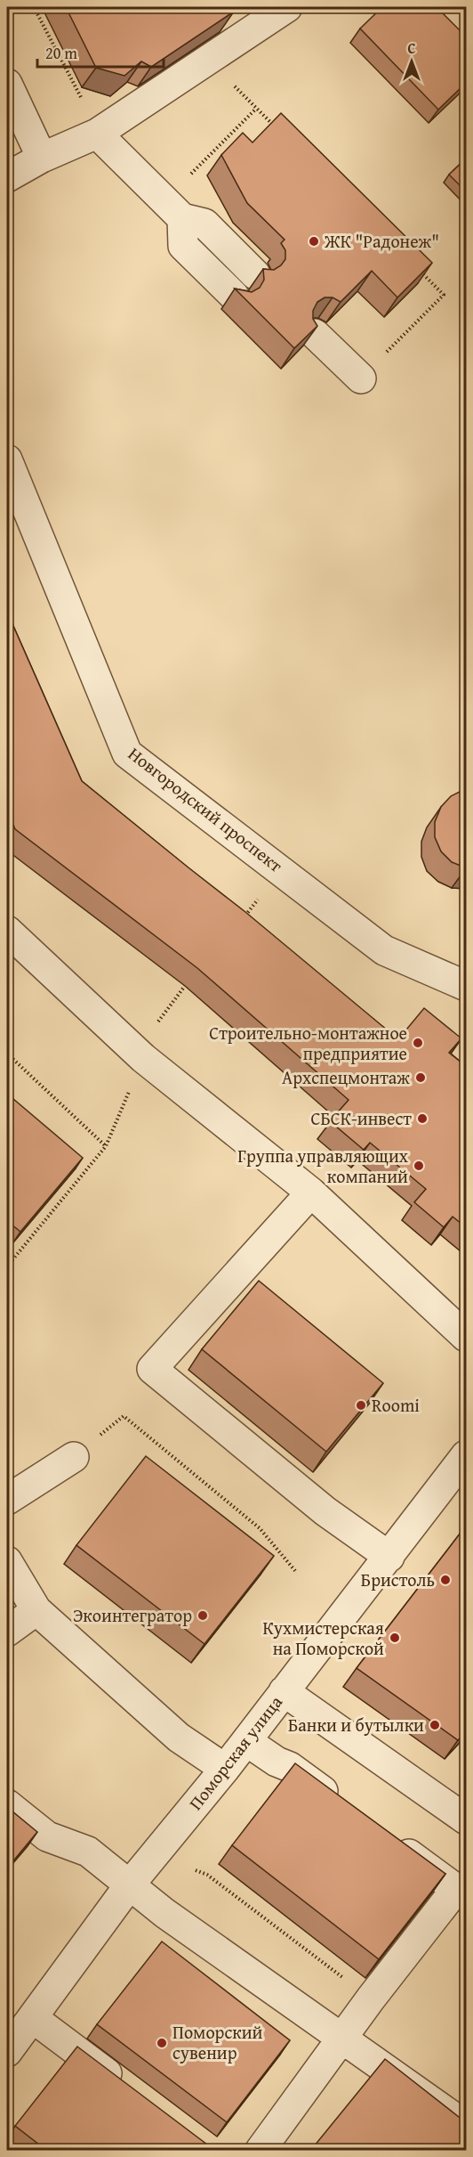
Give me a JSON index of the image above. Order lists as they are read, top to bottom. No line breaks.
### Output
{"streets":{"street":["Новгородский проспект","Поморская улица"]},"places":["ЖК \"Радонеж\"","Строительно-монтажное предприятие","Архспецмонтаж","СБСК-инвест","Группа управляющих компаний","Roomi","Бристоль","Экоинтегратор","Кухмистерская на Поморской","Банки и бутылки","Поморский сувенир"],"scale_bar":"20 m","north":"top"}
